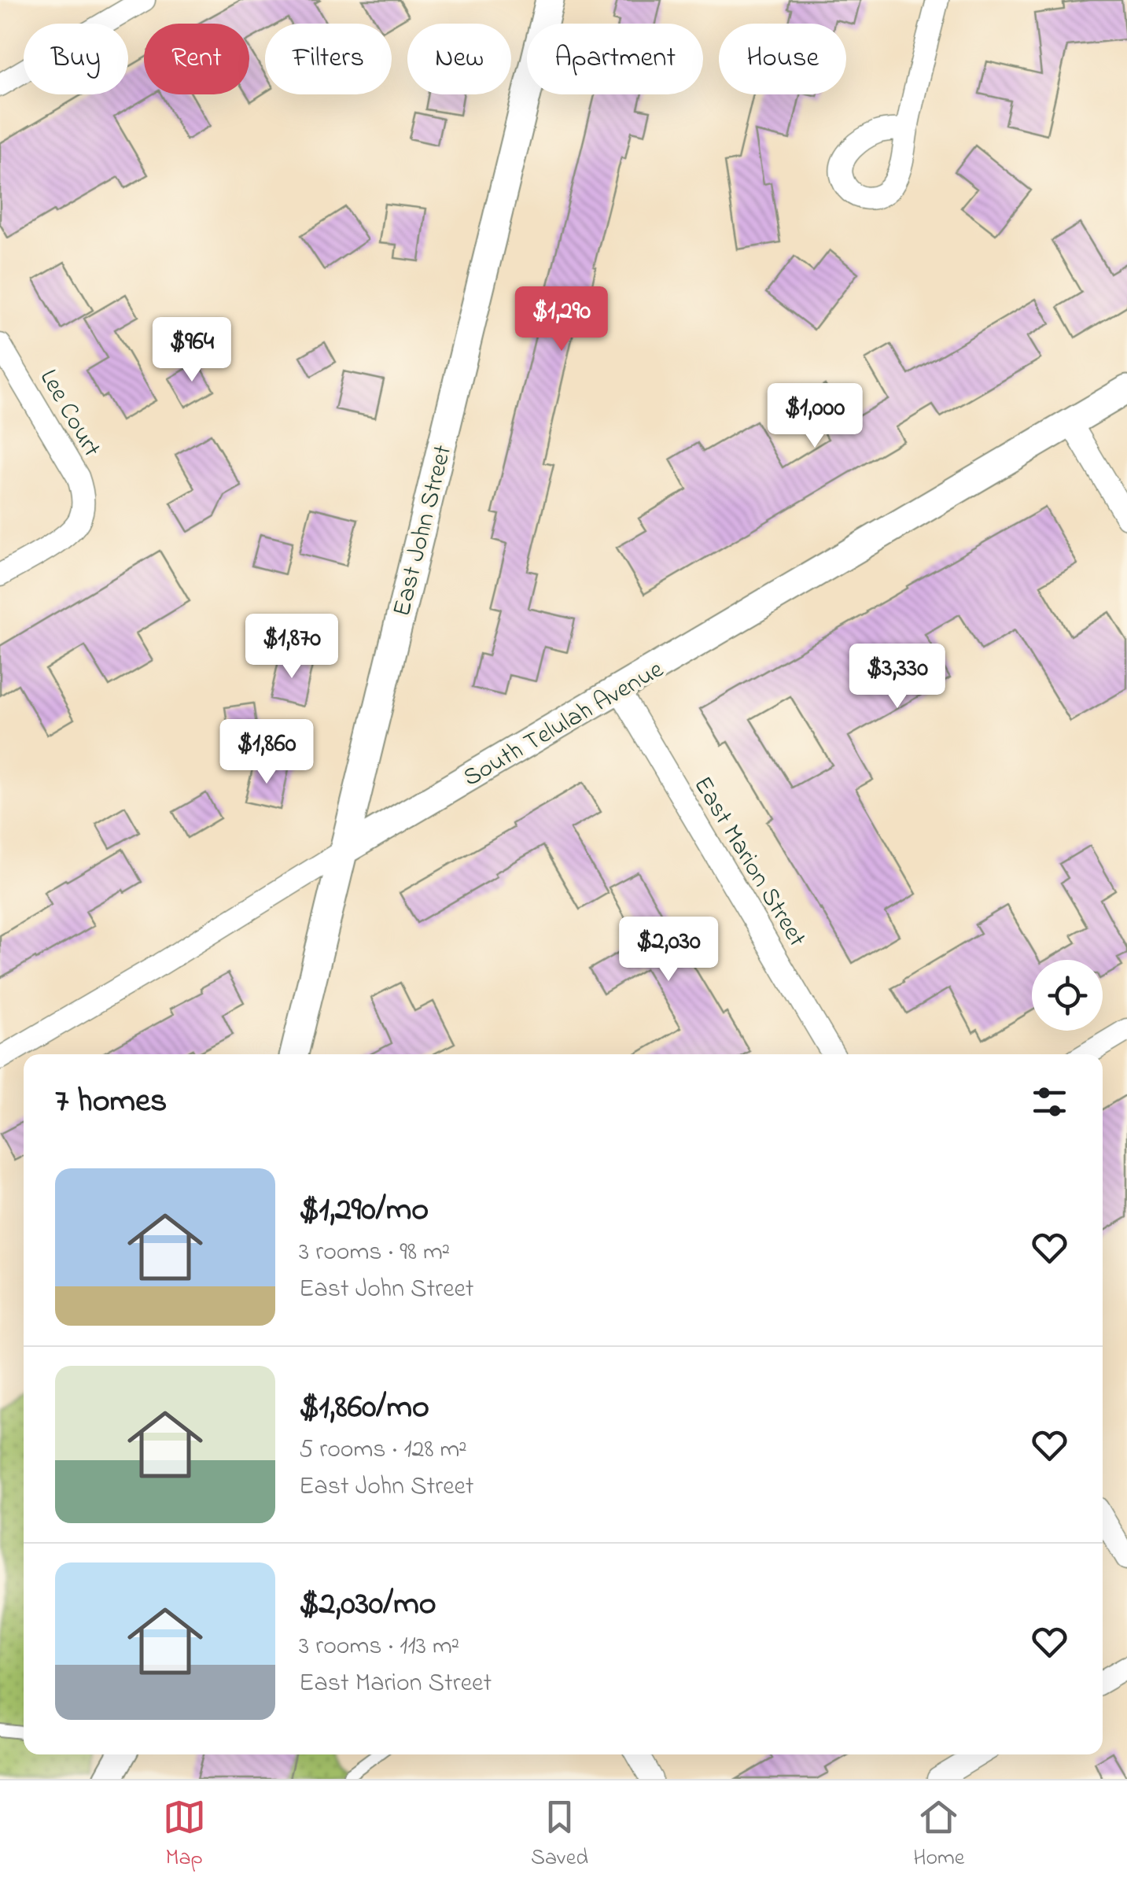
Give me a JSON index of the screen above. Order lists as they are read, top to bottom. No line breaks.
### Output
{"streets":{"street":["Lee Court","East John Street","South Telulah Avenue","East Marion Street"]},"crossings":[["East John Street","South Telulah Avenue"],["South Telulah Avenue","East Marion Street"]],"page":{"chip":["Buy","Rent","Filters","New","Apartment","House"],"price":["$1,290","$964","$1,000","$1,870","$3,330","$1,860","$2,030"],"heading":"7 homes","list":[{"name":"$1,290/mo","note":"3 rooms · 98 m² · East John Street"},{"name":"$1,860/mo","note":"5 rooms · 128 m² · East John Street"},{"name":"$2,030/mo","note":"3 rooms · 113 m² · East Marion Street"}],"tabs":["Map","Saved","Home"]}}
